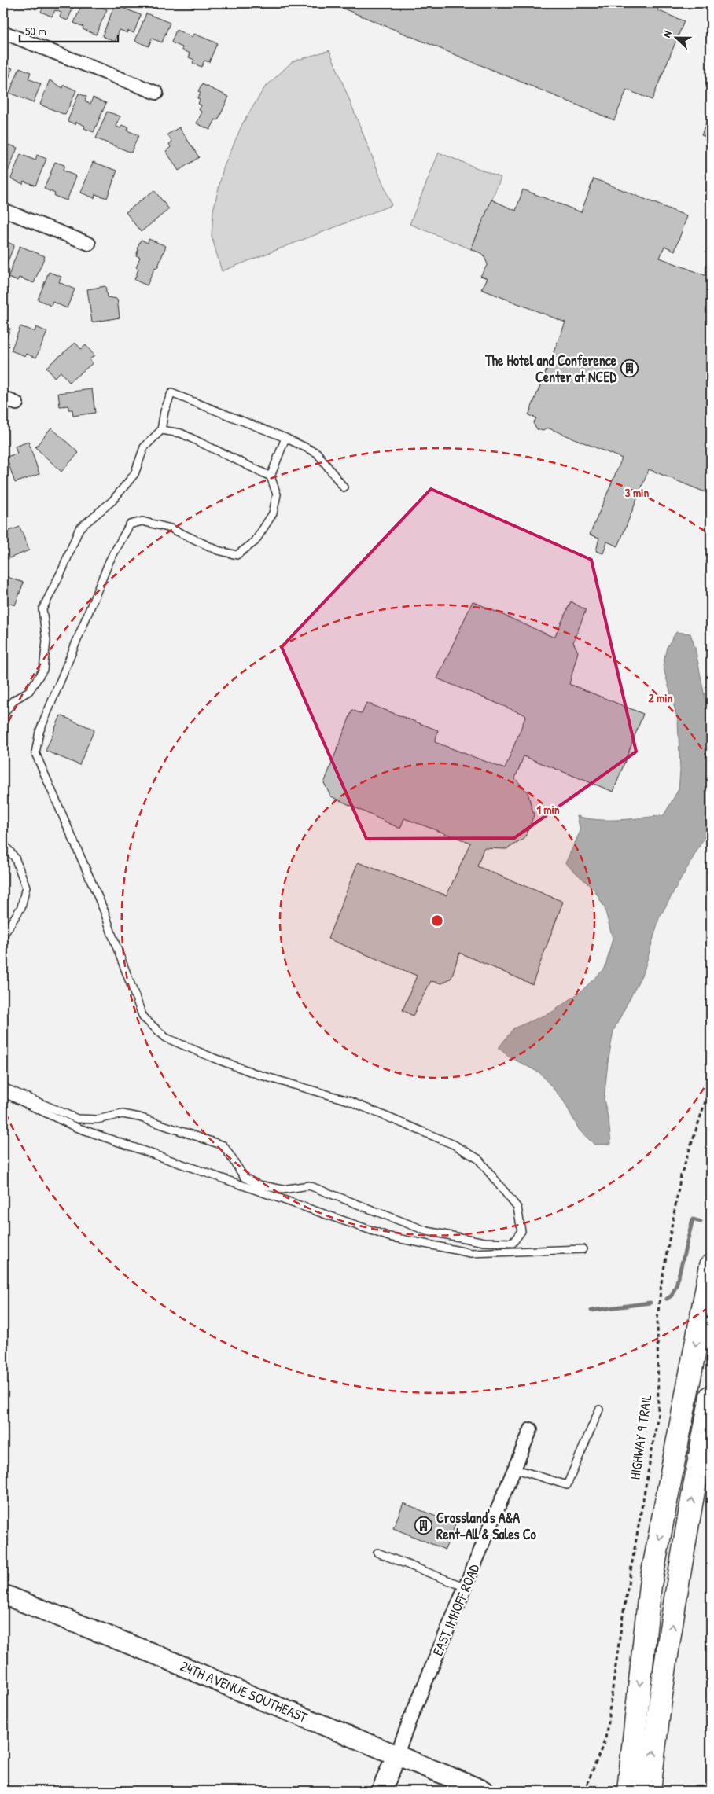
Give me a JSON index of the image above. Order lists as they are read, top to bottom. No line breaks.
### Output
{"streets":{"street":["EAST IMHOFF ROAD","24TH AVENUE SOUTHEAST"],"path":["HIGHWAY 9 TRAIL"]},"crossings":[["EAST IMHOFF ROAD","24TH AVENUE SOUTHEAST"]],"places":{"building":["The Hotel and Conference Center at NCED","Crossland's A&A Rent-All & Sales Co"]},"scale_bar":"50 m","north":"left","rings":["3 min","2 min","1 min"]}
